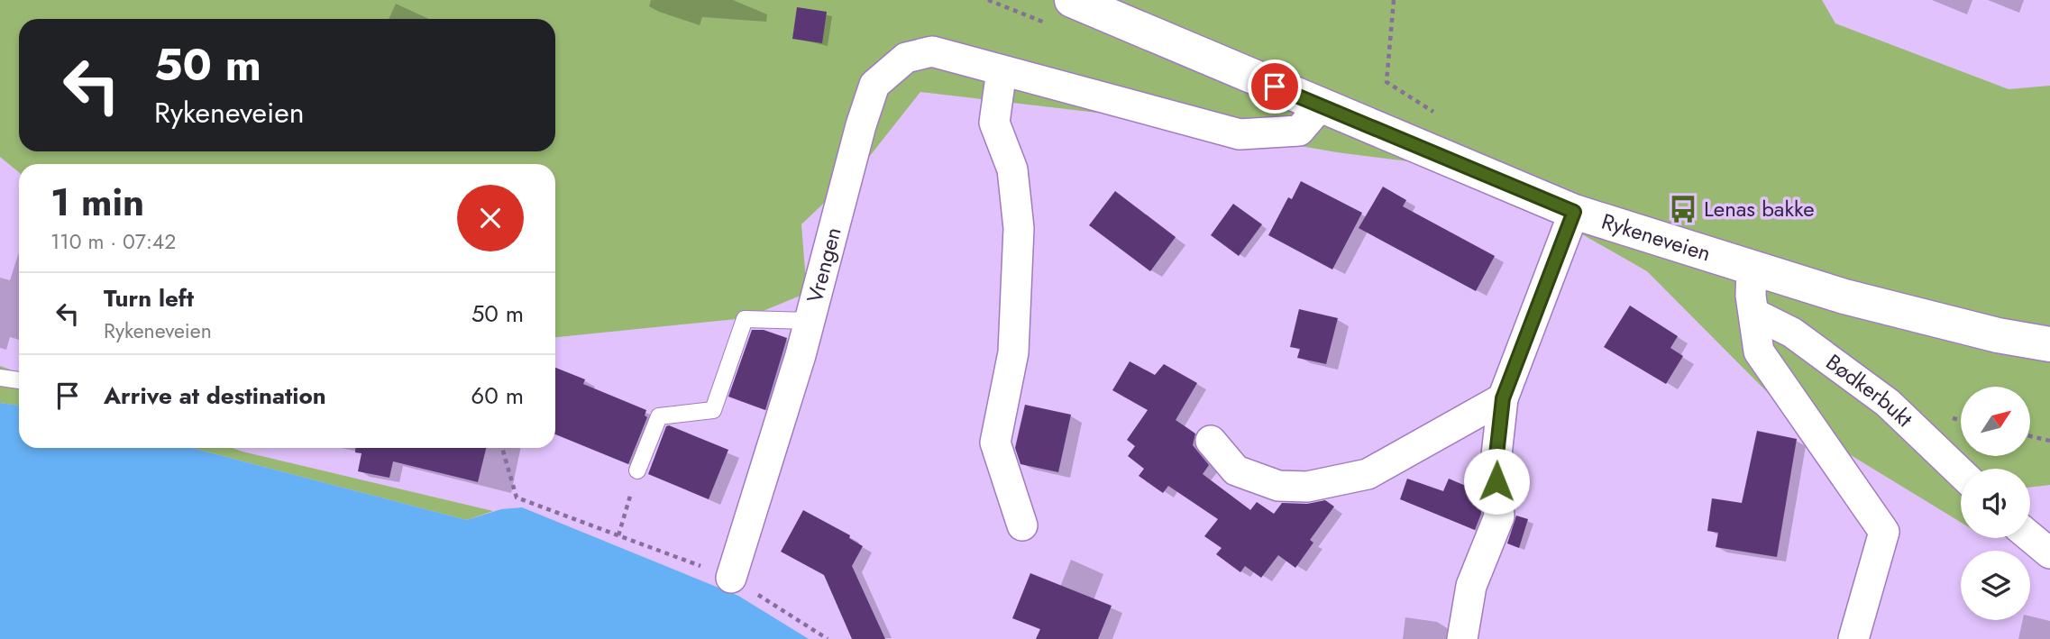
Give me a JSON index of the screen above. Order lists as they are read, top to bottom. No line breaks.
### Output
{"streets":{"main road":["Rykeneveien"],"street":["Vrengen","Bødkerbukt"]},"crossings":[["Rykeneveien","Vrengen"]],"places":{"bus stop":["Lenas bakke"]},"north":"top right","page":{"turn":["50 m","Rykeneveien"],"heading":["1 min","110 m · 07:42"],"list":[{"name":"Turn left","note":"Rykeneveien","value":"50 m"},{"name":"Arrive at destination","value":"60 m"}]}}
